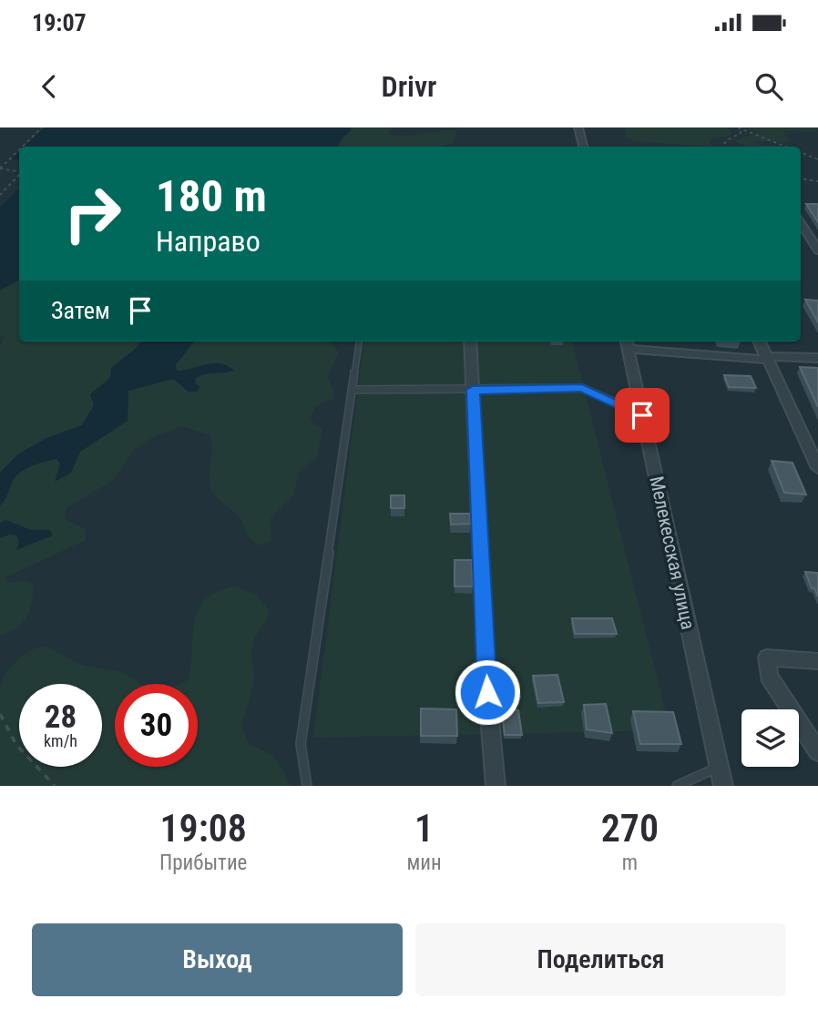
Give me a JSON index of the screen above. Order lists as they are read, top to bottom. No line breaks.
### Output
{"streets":{"street":["Мелекесская улица"]},"page":{"status":"19:07","header":"Drivr","turn":["180 m","Направо"],"then":"Затем","speed":"28 km/h","limit":"30","eta":["19:08","Прибытие","1","мин","270","m"],"buttons":["Выход","Поделиться"]}}
